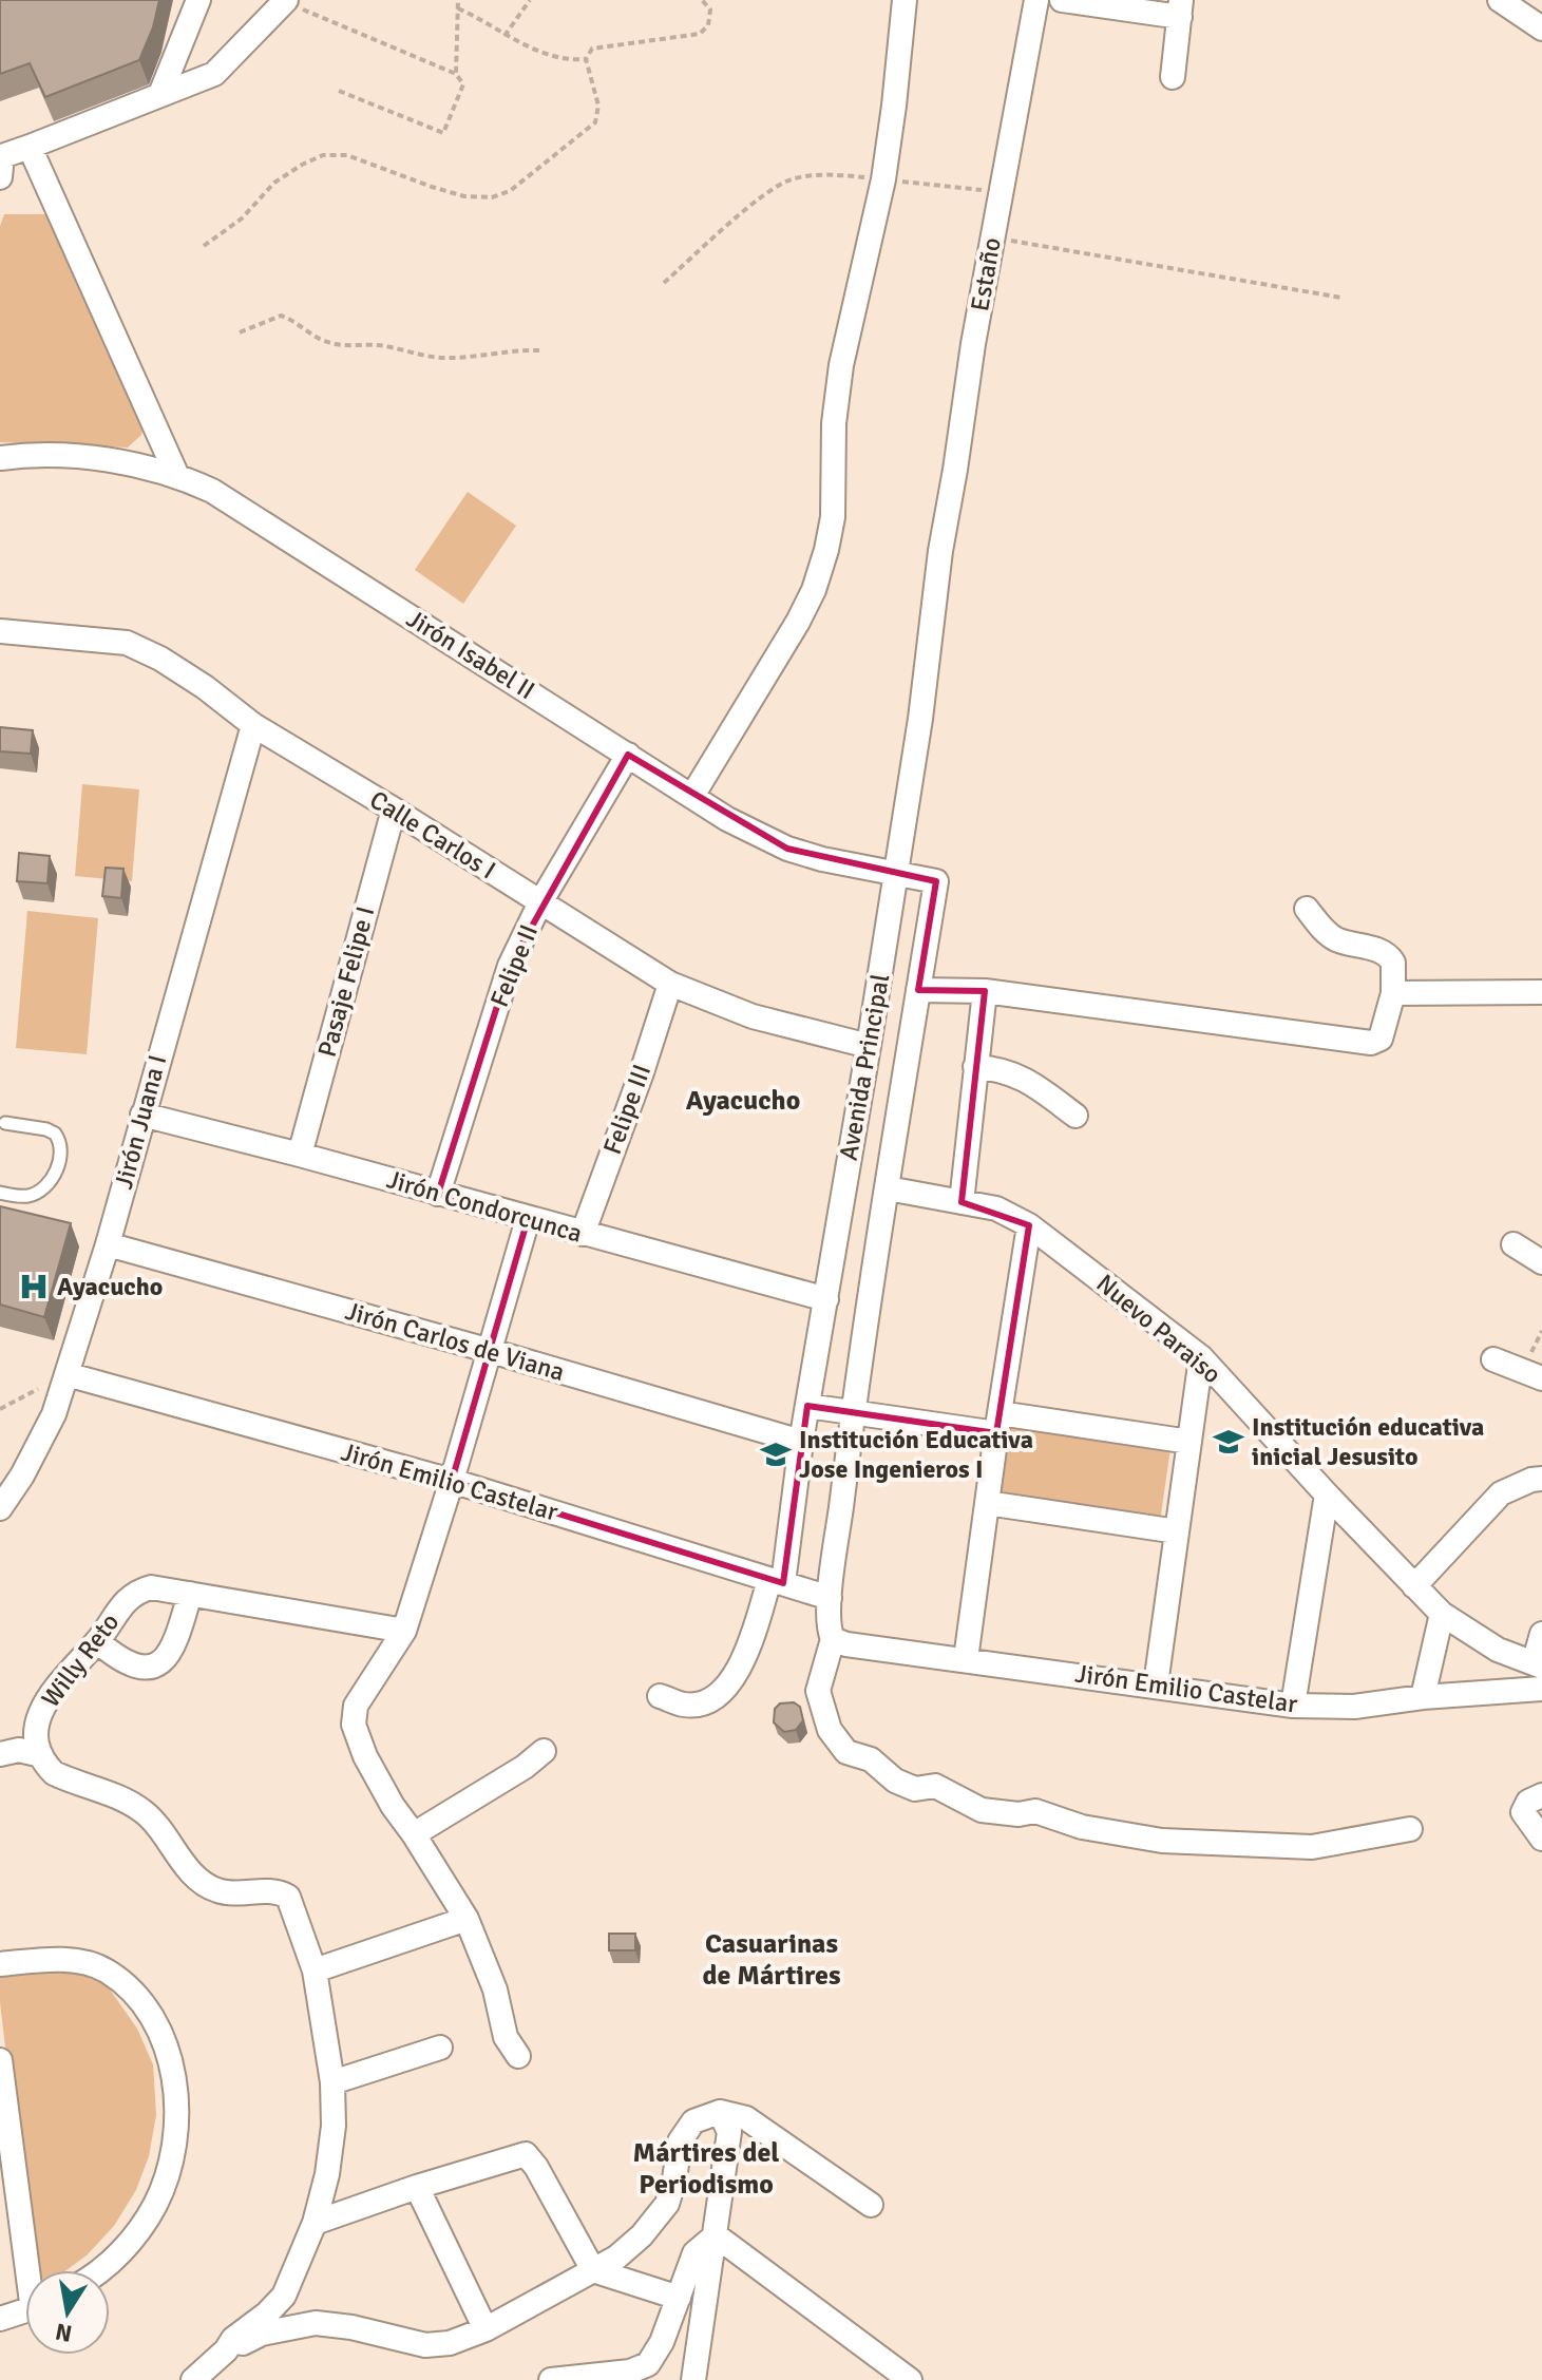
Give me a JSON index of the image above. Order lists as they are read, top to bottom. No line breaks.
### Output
{"streets":{"street":["Estaño","Jirón Isabel II","Calle Carlos I","Felipe II","Pasaje Felipe I","Avenida Principal","Felipe III","Jirón Juana I","Jirón Condorcunca","Nuevo Paraiso","Jirón Carlos de Viana","Jirón Emilio Castelar","Willy Reto"]},"crossings":[["Estaño","Avenida Principal"],["Jirón Isabel II","Felipe II"],["Jirón Isabel II","Avenida Principal"],["Calle Carlos I","Felipe II"],["Calle Carlos I","Pasaje Felipe I"],["Calle Carlos I","Avenida Principal"],["Calle Carlos I","Felipe III"],["Calle Carlos I","Jirón Juana I"],["Felipe II","Jirón Condorcunca"],["Pasaje Felipe I","Jirón Condorcunca"],["Avenida Principal","Jirón Condorcunca"],["Avenida Principal","Nuevo Paraiso"],["Avenida Principal","Jirón Carlos de Viana"],["Avenida Principal","Jirón Emilio Castelar"],["Felipe III","Jirón Condorcunca"],["Jirón Juana I","Jirón Condorcunca"],["Jirón Juana I","Jirón Carlos de Viana"],["Jirón Juana I","Jirón Emilio Castelar"]],"districts":["Ayacucho","Casuarinas de Mártires","Mártires del Periodismo"],"places":{"hospital":["Ayacucho"],"school or university":["Institución educativa inicial Jesusito","Institución Educativa Jose Ingenieros I"]},"north":"bottom"}
